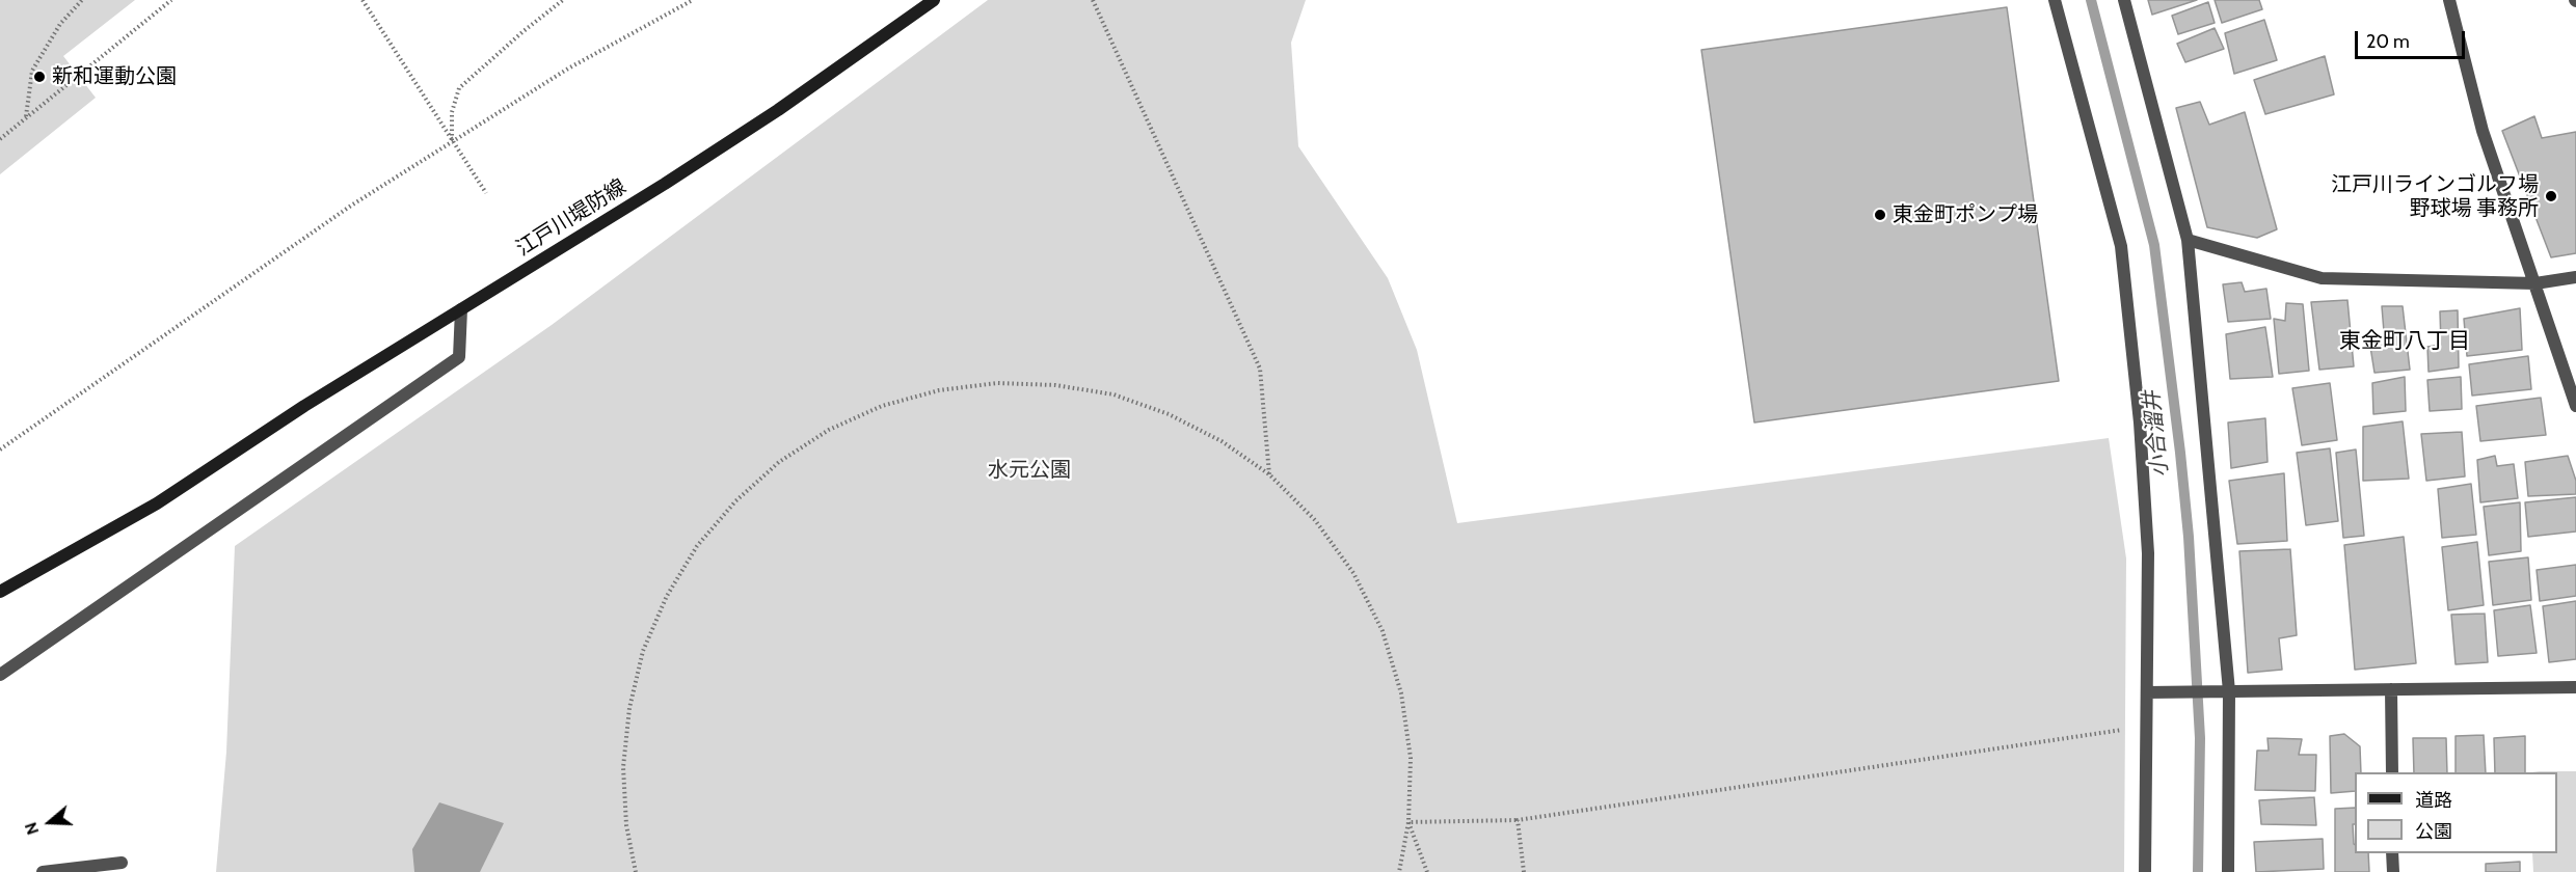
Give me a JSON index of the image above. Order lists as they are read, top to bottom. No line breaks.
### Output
{"streets":{"main road":["江戸川堤防線"]},"districts":["東金町八丁目"],"water":["小合溜井"],"parks":["水元公園"],"places":["新和運動公園","江戸川ラインゴルフ場 野球場 事務所","東金町ポンプ場"],"legend":["道路","公園"],"scale_bar":"20 m","north":"left"}
